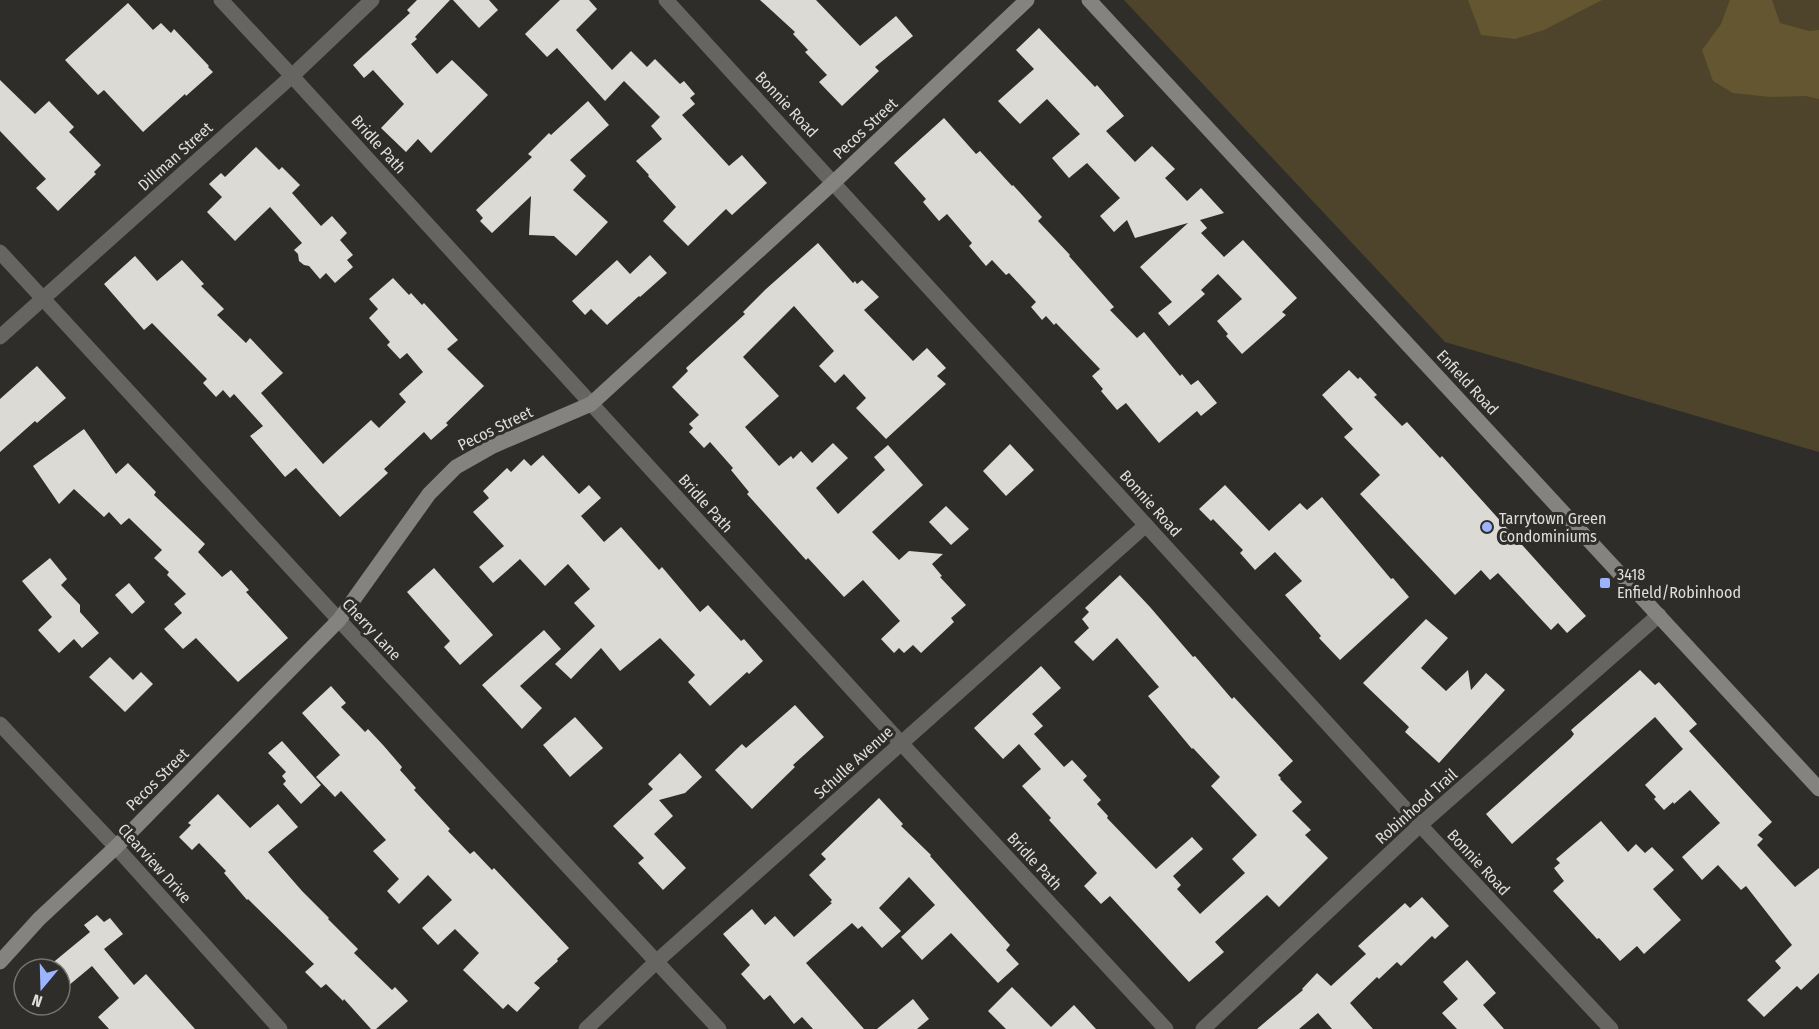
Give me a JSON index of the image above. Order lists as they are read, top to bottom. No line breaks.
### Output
{"streets":{"street":["Bonnie Road","Pecos Street","Bridle Path","Dillman Street","Enfield Road","Cherry Lane","Schulle Avenue","Robinhood Trail","Clearview Drive"]},"crossings":[["Bonnie Road","Pecos Street"],["Bonnie Road","Schulle Avenue"],["Bonnie Road","Robinhood Trail"],["Pecos Street","Bridle Path"],["Pecos Street","Cherry Lane"],["Pecos Street","Clearview Drive"],["Bridle Path","Dillman Street"],["Bridle Path","Schulle Avenue"],["Dillman Street","Cherry Lane"],["Enfield Road","Robinhood Trail"],["Cherry Lane","Schulle Avenue"]],"places":{"other":["Tarrytown Green Condominiums"],"transit":["3418 Enfield/Robinhood"]},"north":"bottom"}
